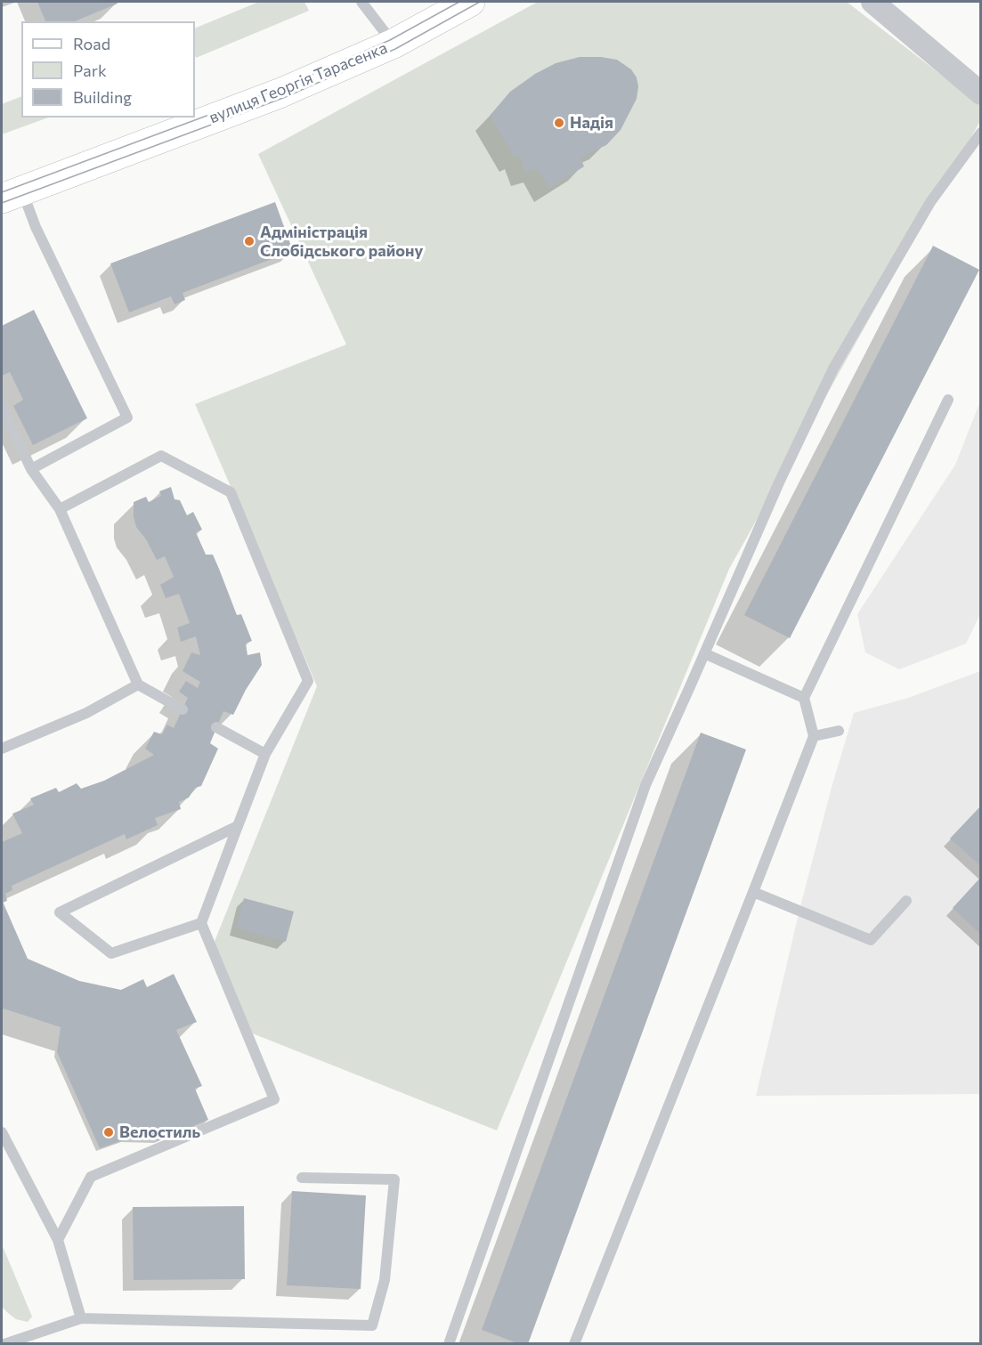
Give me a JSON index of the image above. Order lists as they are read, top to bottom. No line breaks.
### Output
{"streets":{"main road":["вулиця Георгія Тарасенка"]},"places":["Надія","Адміністрація Слобідського району","Велостиль"],"legend":["Road","Park","Building"]}
